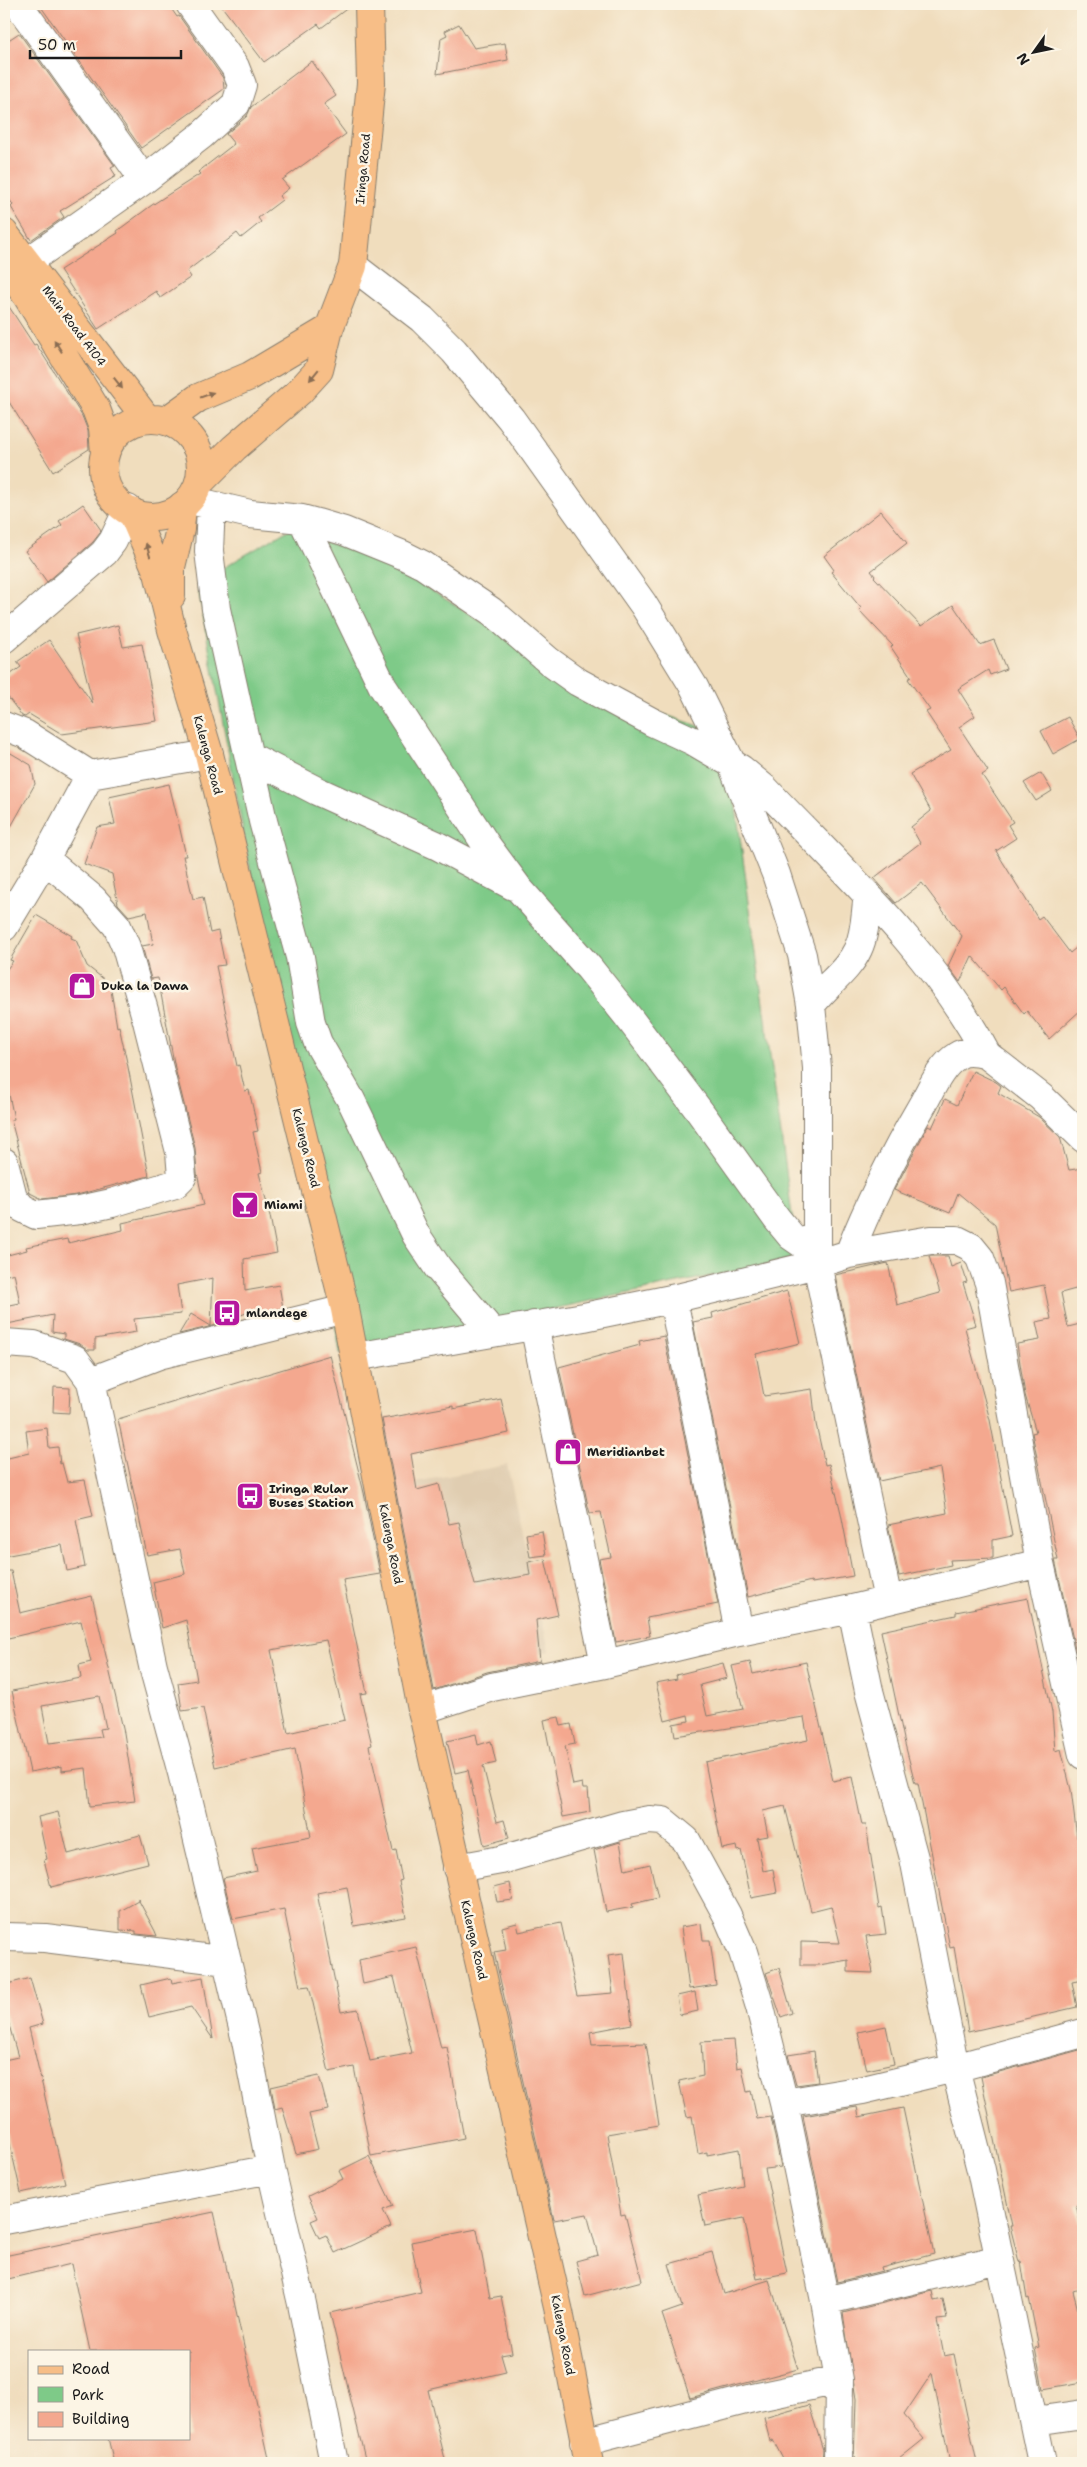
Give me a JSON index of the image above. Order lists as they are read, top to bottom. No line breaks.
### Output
{"streets":{"main road":["Iringa Road","Main Road A104","Kalenga Road"]},"crossings":[["Iringa Road","Main Road A104"],["Iringa Road","Kalenga Road"],["Main Road A104","Kalenga Road"]],"places":{"shop":["Duka la Dawa","Meridianbet"],"bar":["Miami"],"bus stop":["mlandege","Iringa Rular Buses Station"]},"legend":["Road","Park","Building"],"scale_bar":"50 m","north":"bottom left"}
